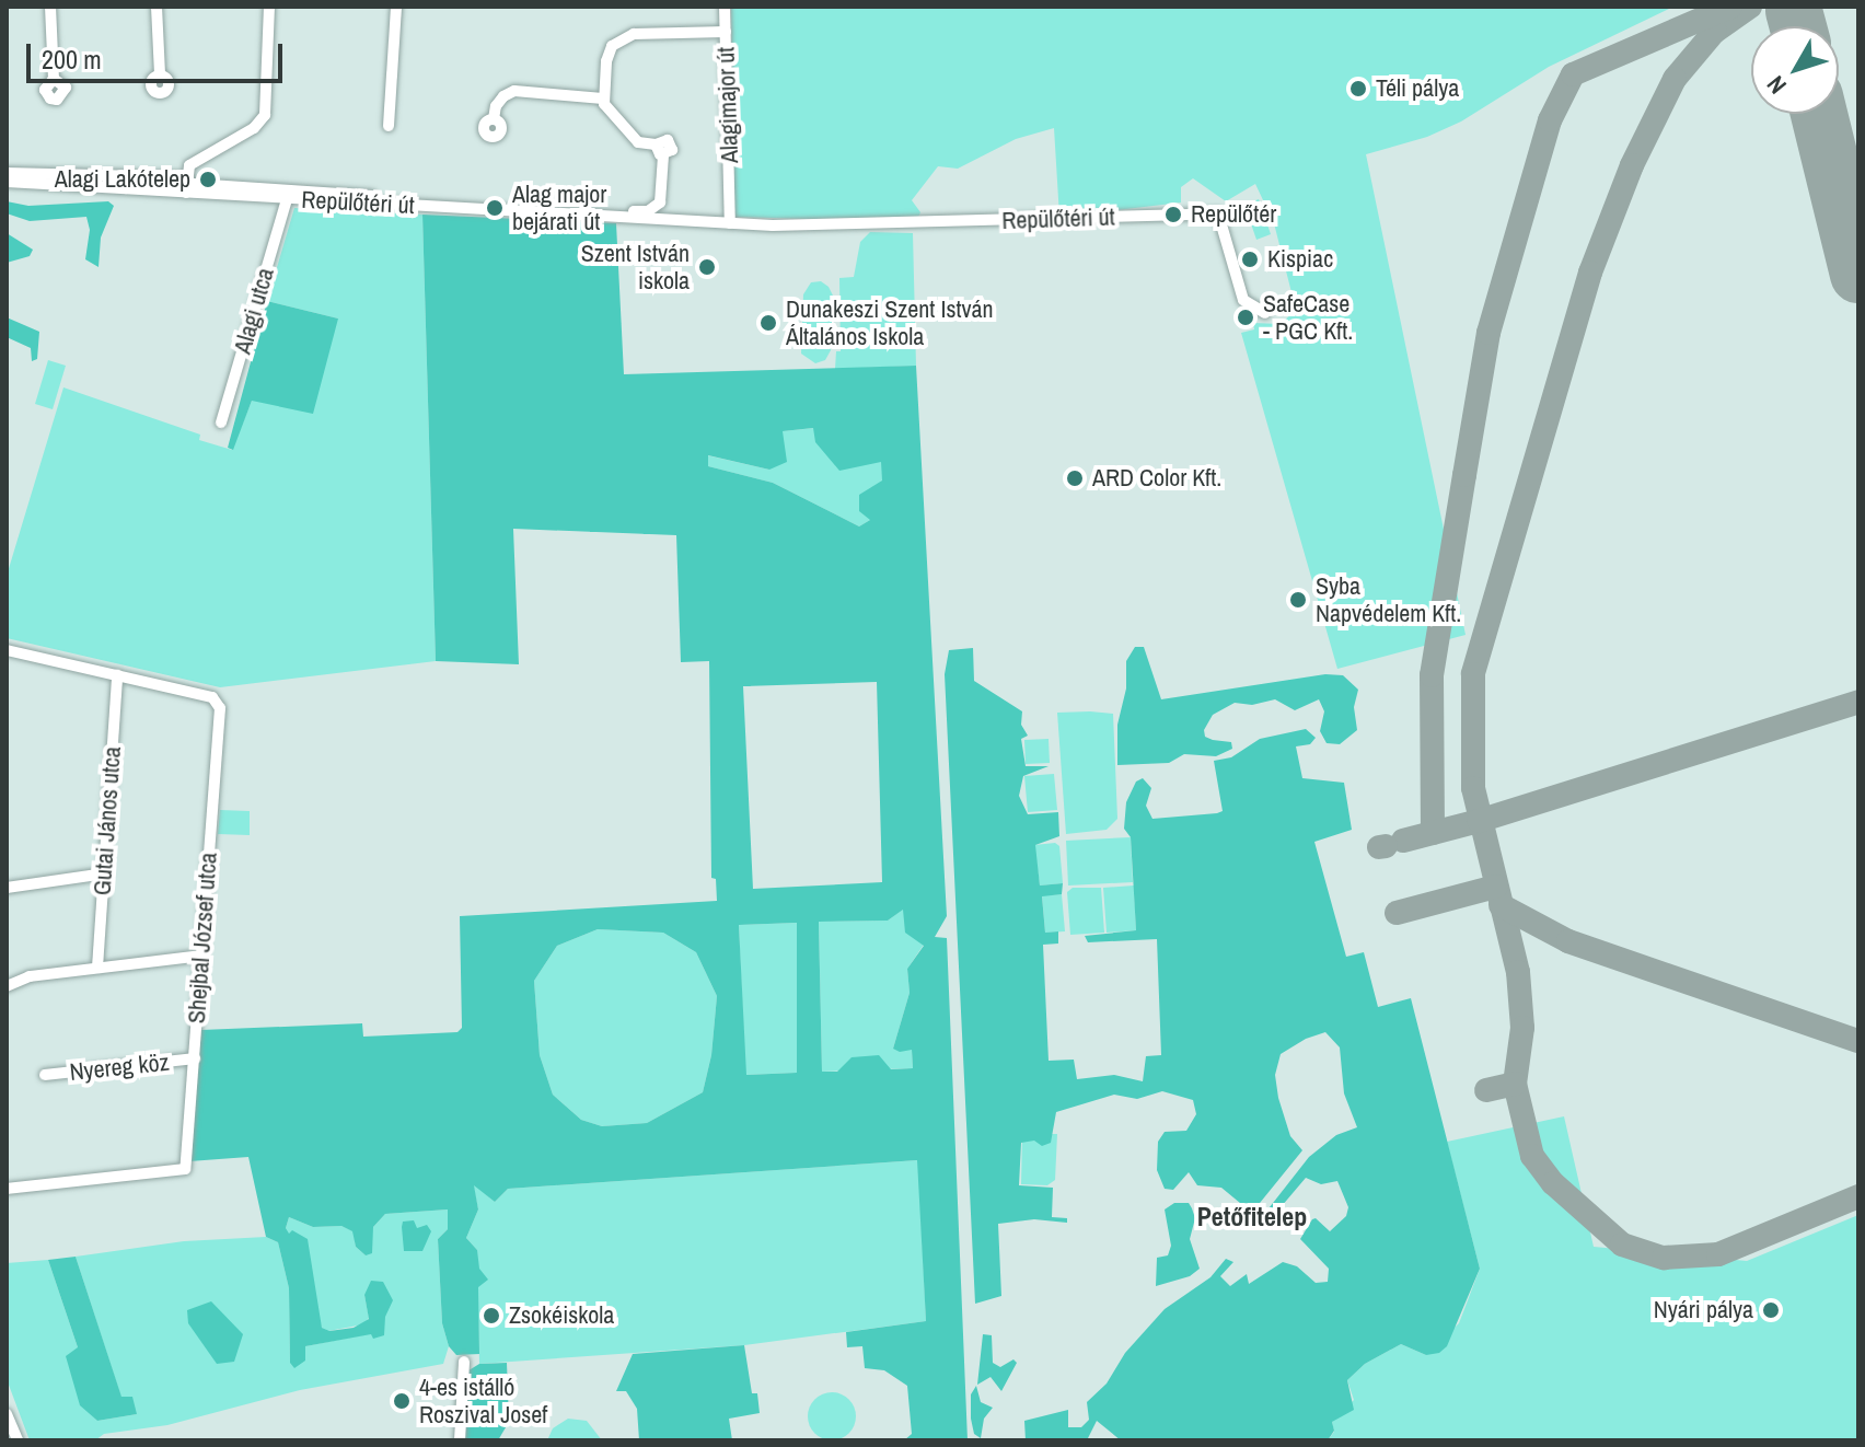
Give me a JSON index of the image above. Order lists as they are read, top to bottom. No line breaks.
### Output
{"streets":{"street":["Alagimajor út","Repülőtéri út","Alagi utca","Gutai János utca","Shejbal József utca","Nyereg köz"]},"crossings":[["Repülőtéri út","Alagi utca"],["Gutai János utca","Shejbal József utca"],["Shejbal József utca","Nyereg köz"]],"districts":["Petőfitelep"],"places":["Téli pálya","Alagi Lakótelep","Alag major bejárati út","Repülőtér","Kispiac","Szent István iskola","SafeCase - PGC Kft.","Dunakeszi Szent István Általános Iskola","ARD Color Kft.","Syba Napvédelem Kft.","Nyári pálya","Zsokéiskola","4-es istálló Roszival Josef"],"scale_bar":"200 m","north":"bottom left"}
